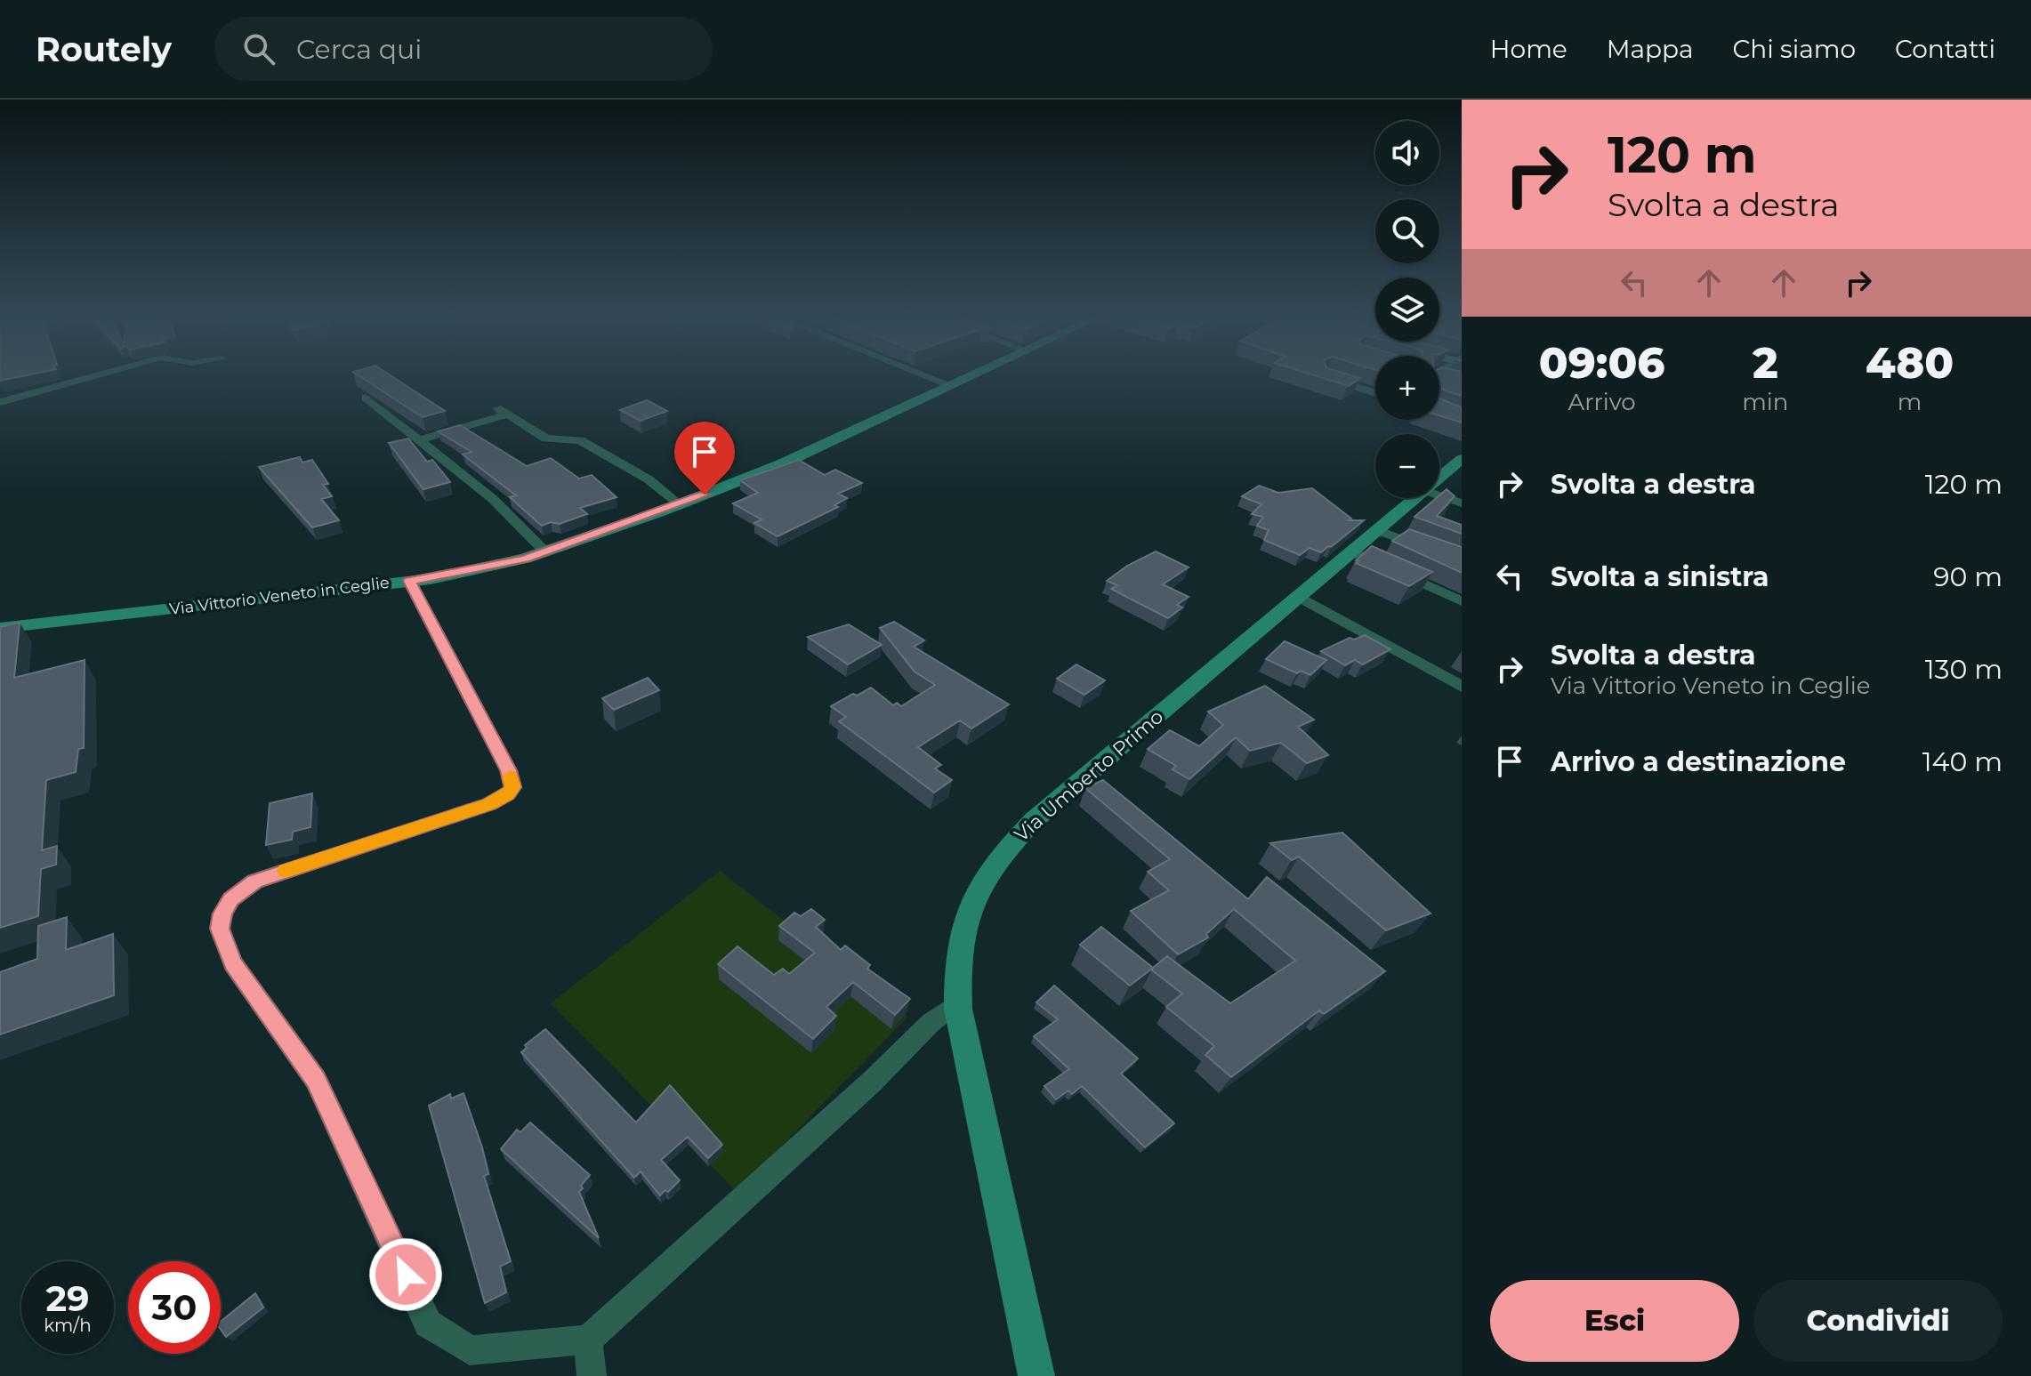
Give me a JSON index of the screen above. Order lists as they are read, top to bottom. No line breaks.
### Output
{"streets":{"main road":["Via Vittorio Veneto in Ceglie","Via Umberto Primo"]},"page":{"header":"Routely","search":"Cerca qui","nav":["Home","Mappa","Chi siamo","Contatti"],"turn":["120 m","Svolta a destra"],"map_buttons":["+","−"],"eta":["09:06","Arrivo","2","min","480","m"],"list":[{"name":"Svolta a destra","value":"120 m"},{"name":"Svolta a sinistra","value":"90 m"},{"name":"Svolta a destra","note":"Via Vittorio Veneto in Ceglie","value":"130 m"},{"name":"Arrivo a destinazione","value":"140 m"}],"speed":"29 km/h","limit":"30","buttons":["Esci","Condividi"]}}
